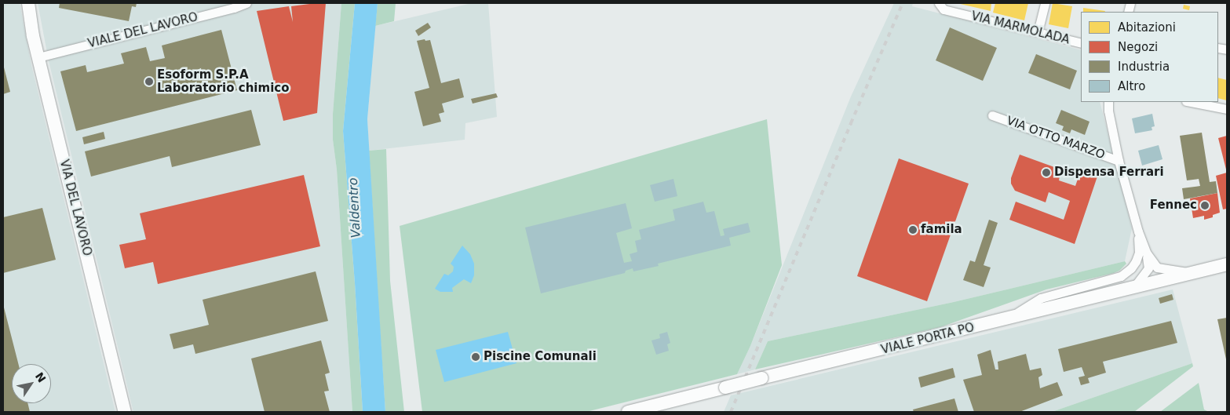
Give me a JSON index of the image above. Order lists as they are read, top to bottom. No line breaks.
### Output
{"streets":{"main road":["VIA DEL LAVORO","VIALE PORTA PO"],"street":["VIA MARMOLADA","VIALE DEL LAVORO","VIA OTTO MARZO"]},"crossings":[["VIALE DEL LAVORO","VIA DEL LAVORO"]],"water":["Valdentro"],"places":["Esoform S.P.A Laboratorio chimico","Dispensa Ferrari","Fennec","famila","Piscine Comunali"],"legend":["Abitazioni","Negozi","Industria","Altro"],"north":"top right"}
